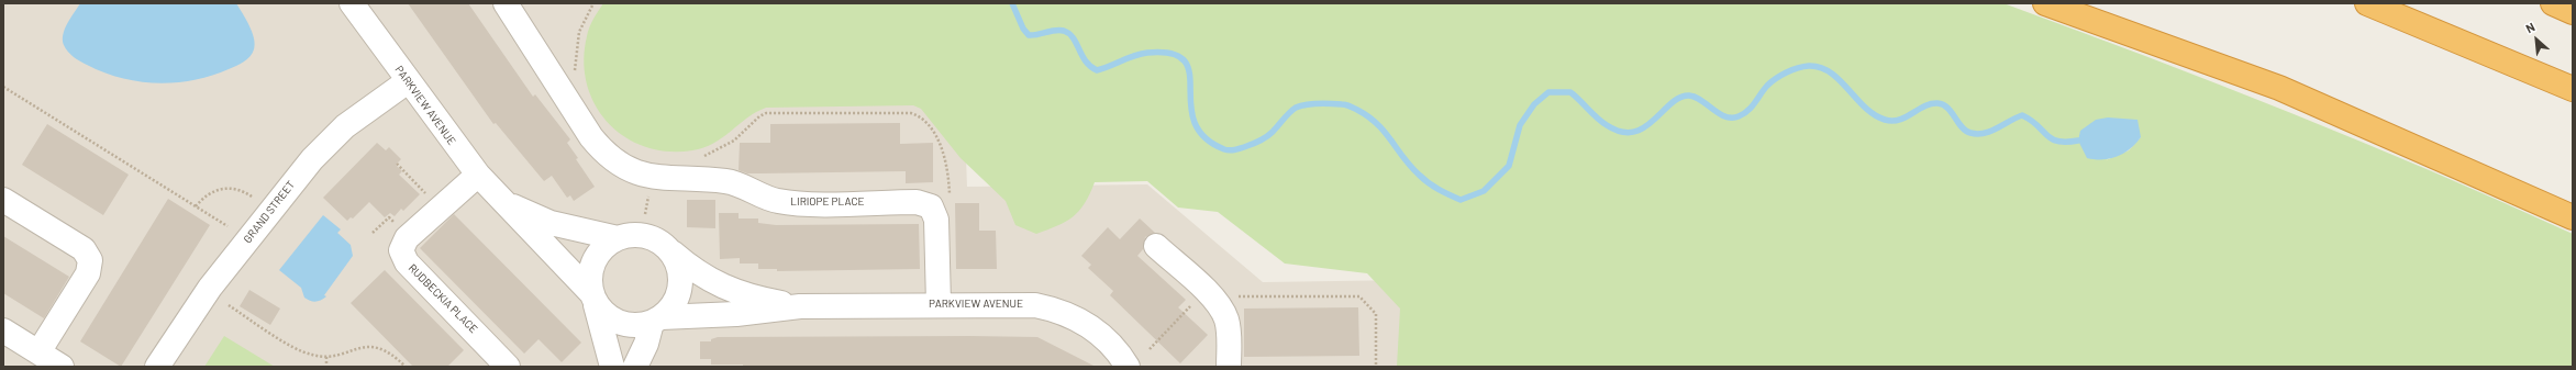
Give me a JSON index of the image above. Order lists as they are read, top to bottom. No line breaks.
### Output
{"streets":{"street":["PARKVIEW AVENUE","LIRIOPE PLACE","GRAND STREET","RUDBECKIA PLACE"]},"crossings":[["PARKVIEW AVENUE","LIRIOPE PLACE"],["PARKVIEW AVENUE","GRAND STREET"],["PARKVIEW AVENUE","RUDBECKIA PLACE"]],"north":"top left"}
